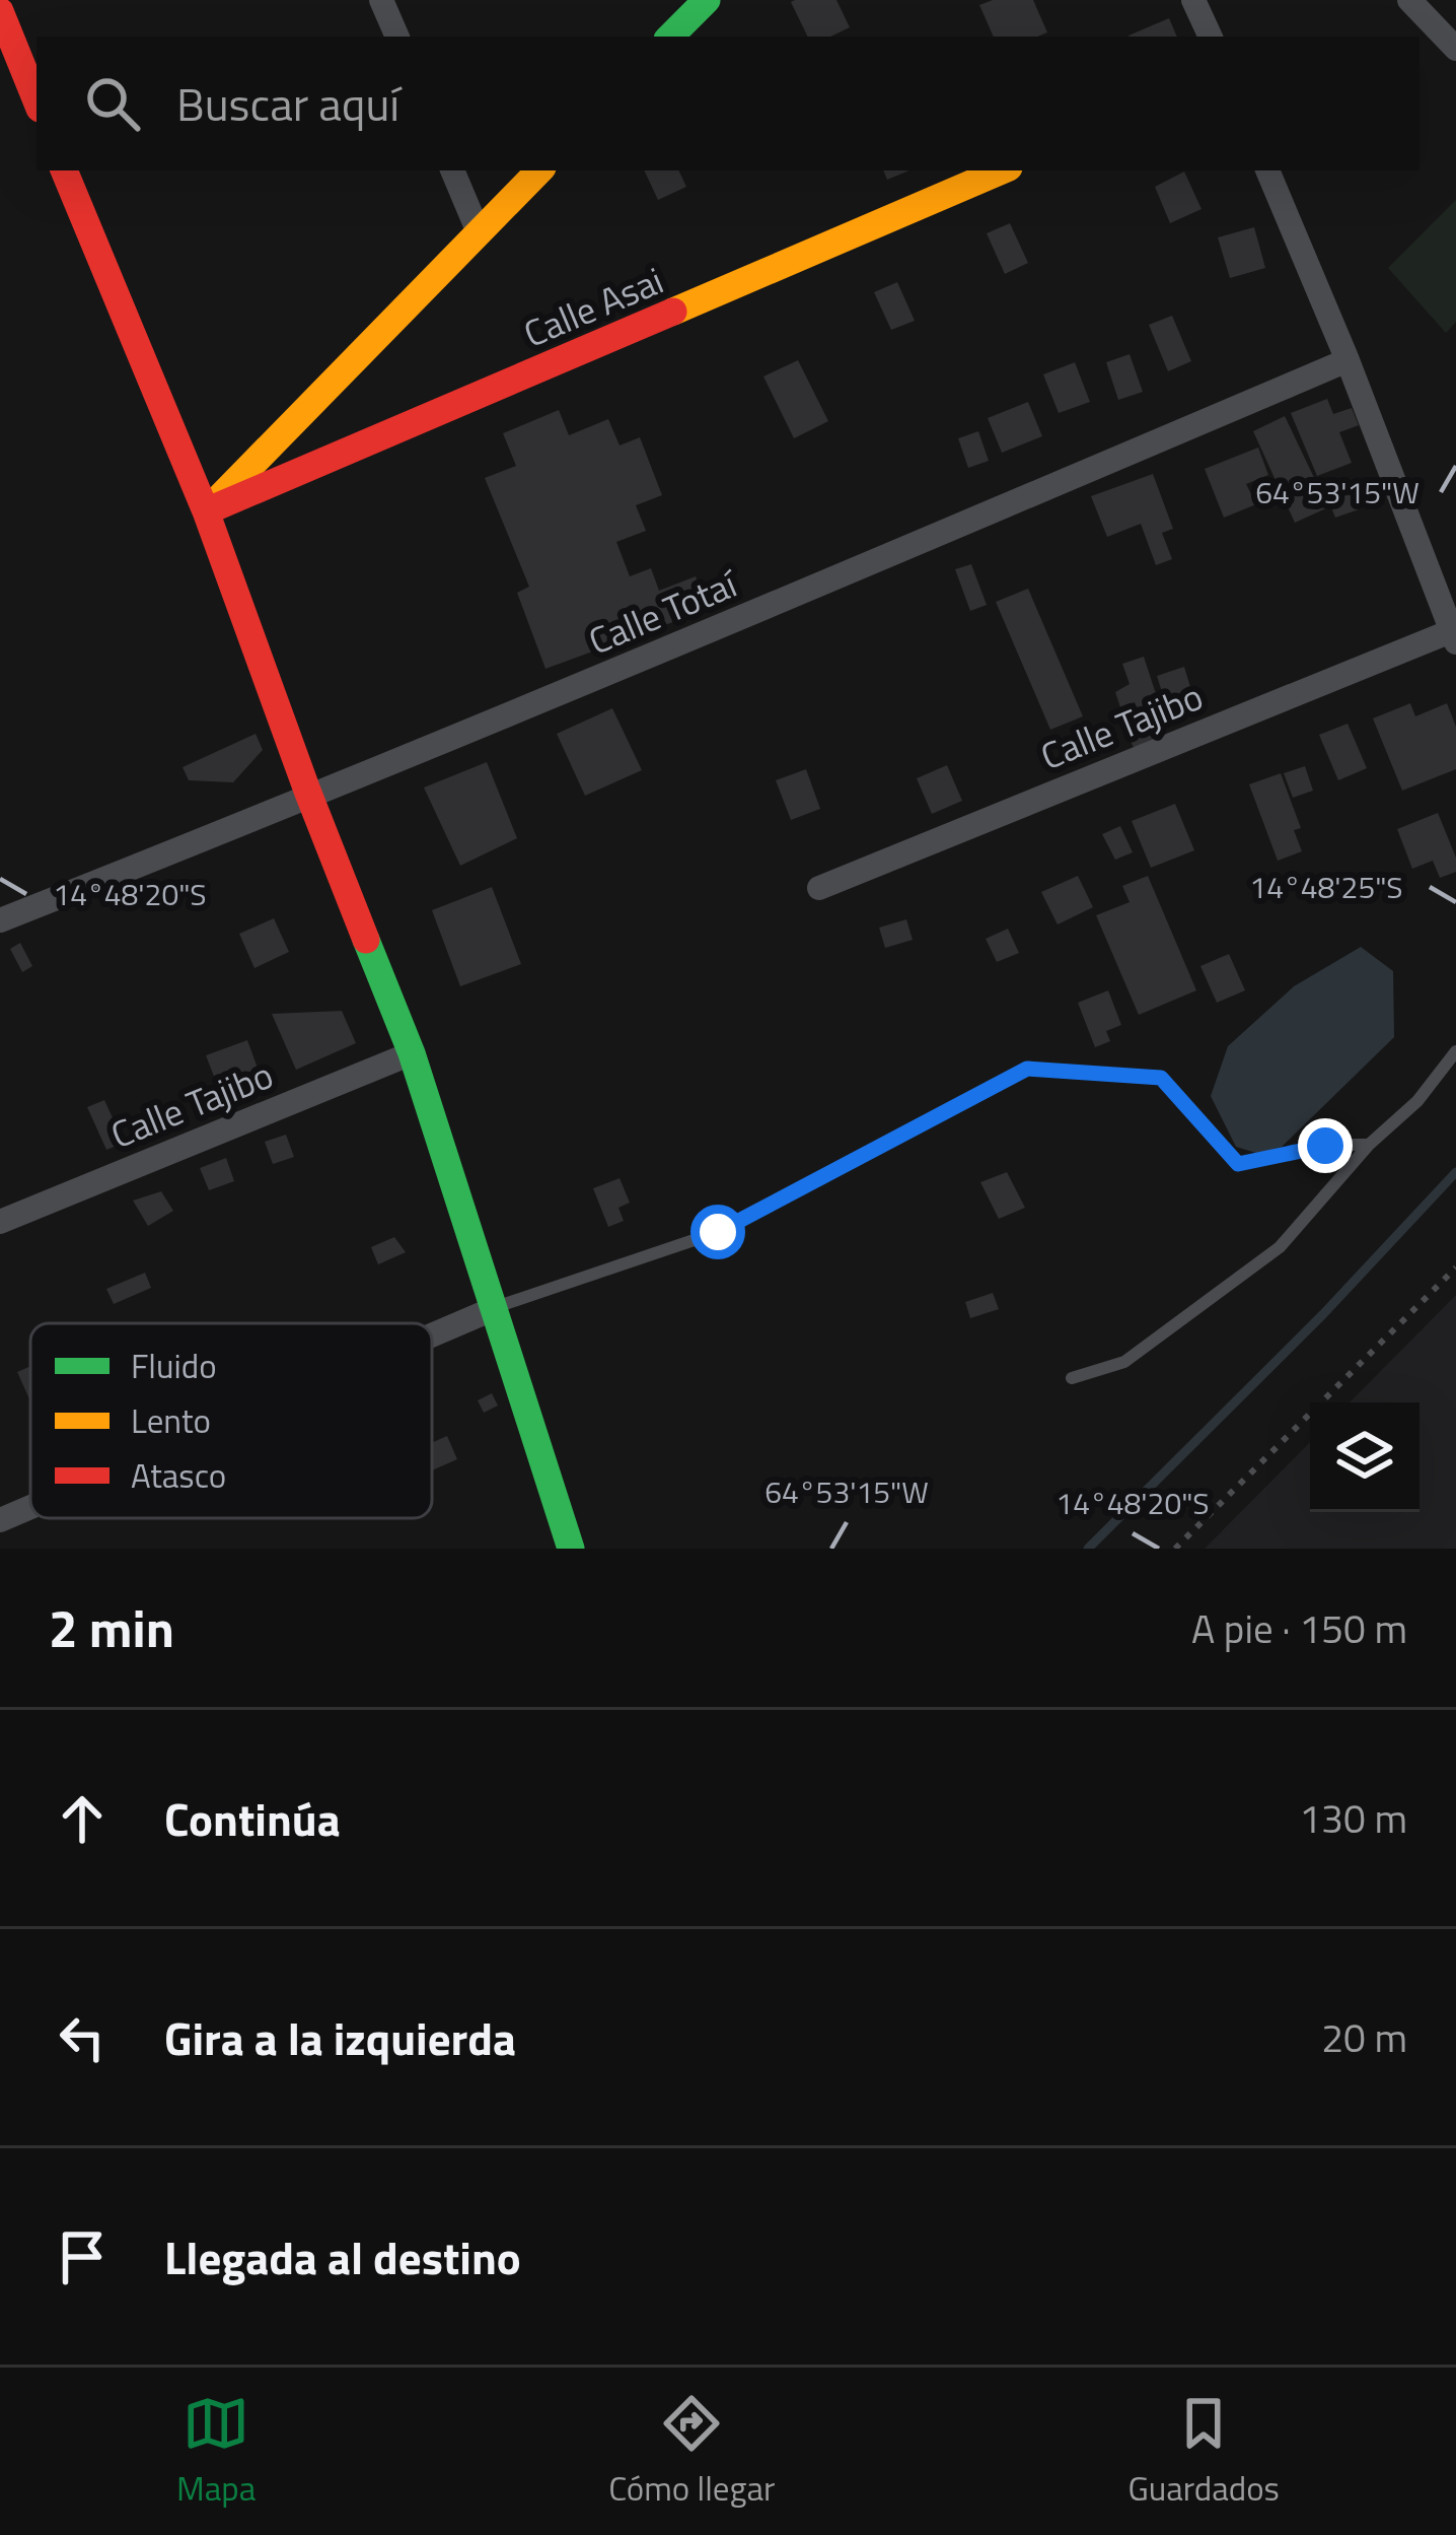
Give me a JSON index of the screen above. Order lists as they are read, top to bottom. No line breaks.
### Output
{"streets":{"street":["Calle Asai","Calle Totaí","Calle Tajibo"]},"legend":["Fluido","Lento","Atasco"],"page":{"search":"Buscar aquí","heading":["2 min","A pie · 150 m"],"list":[["Continúa","130 m"],["Gira a la izquierda","20 m"],"Llegada al destino"],"nav":["Mapa","Cómo llegar","Guardados"]},"coordinates":["64°53'15\"W","14°48'25\"S","14°48'20\"S"]}
